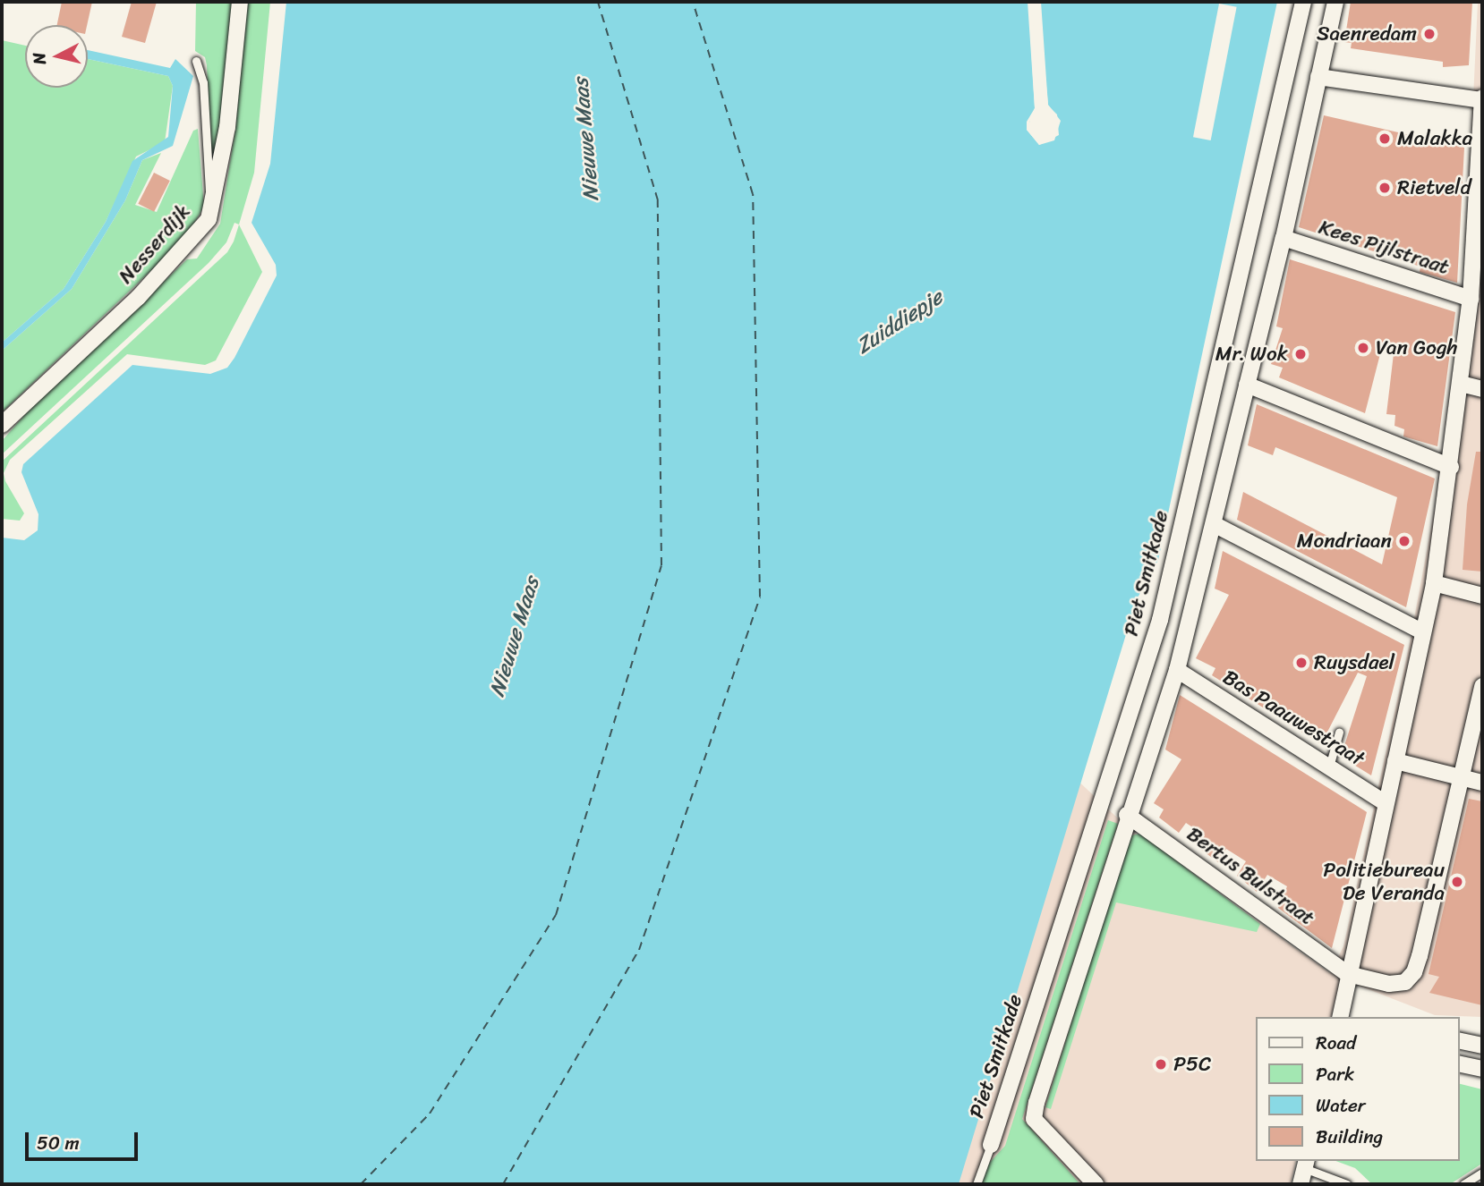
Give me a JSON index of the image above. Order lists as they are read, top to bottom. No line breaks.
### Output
{"streets":{"street":["Nesserdijk","Kees Pijlstraat","Piet Smitkade","Bas Paauwestraat","Bertus Bulstraat"]},"water":["Nieuwe Maas","Zuiddiepje"],"places":["Saenredam","Malakka","Rietveld","Van Gogh","Mr. Wok","Mondriaan","Ruysdael","Politiebureau De Veranda","P5C"],"legend":["Road","Park","Water","Building"],"scale_bar":"50 m","north":"left"}
